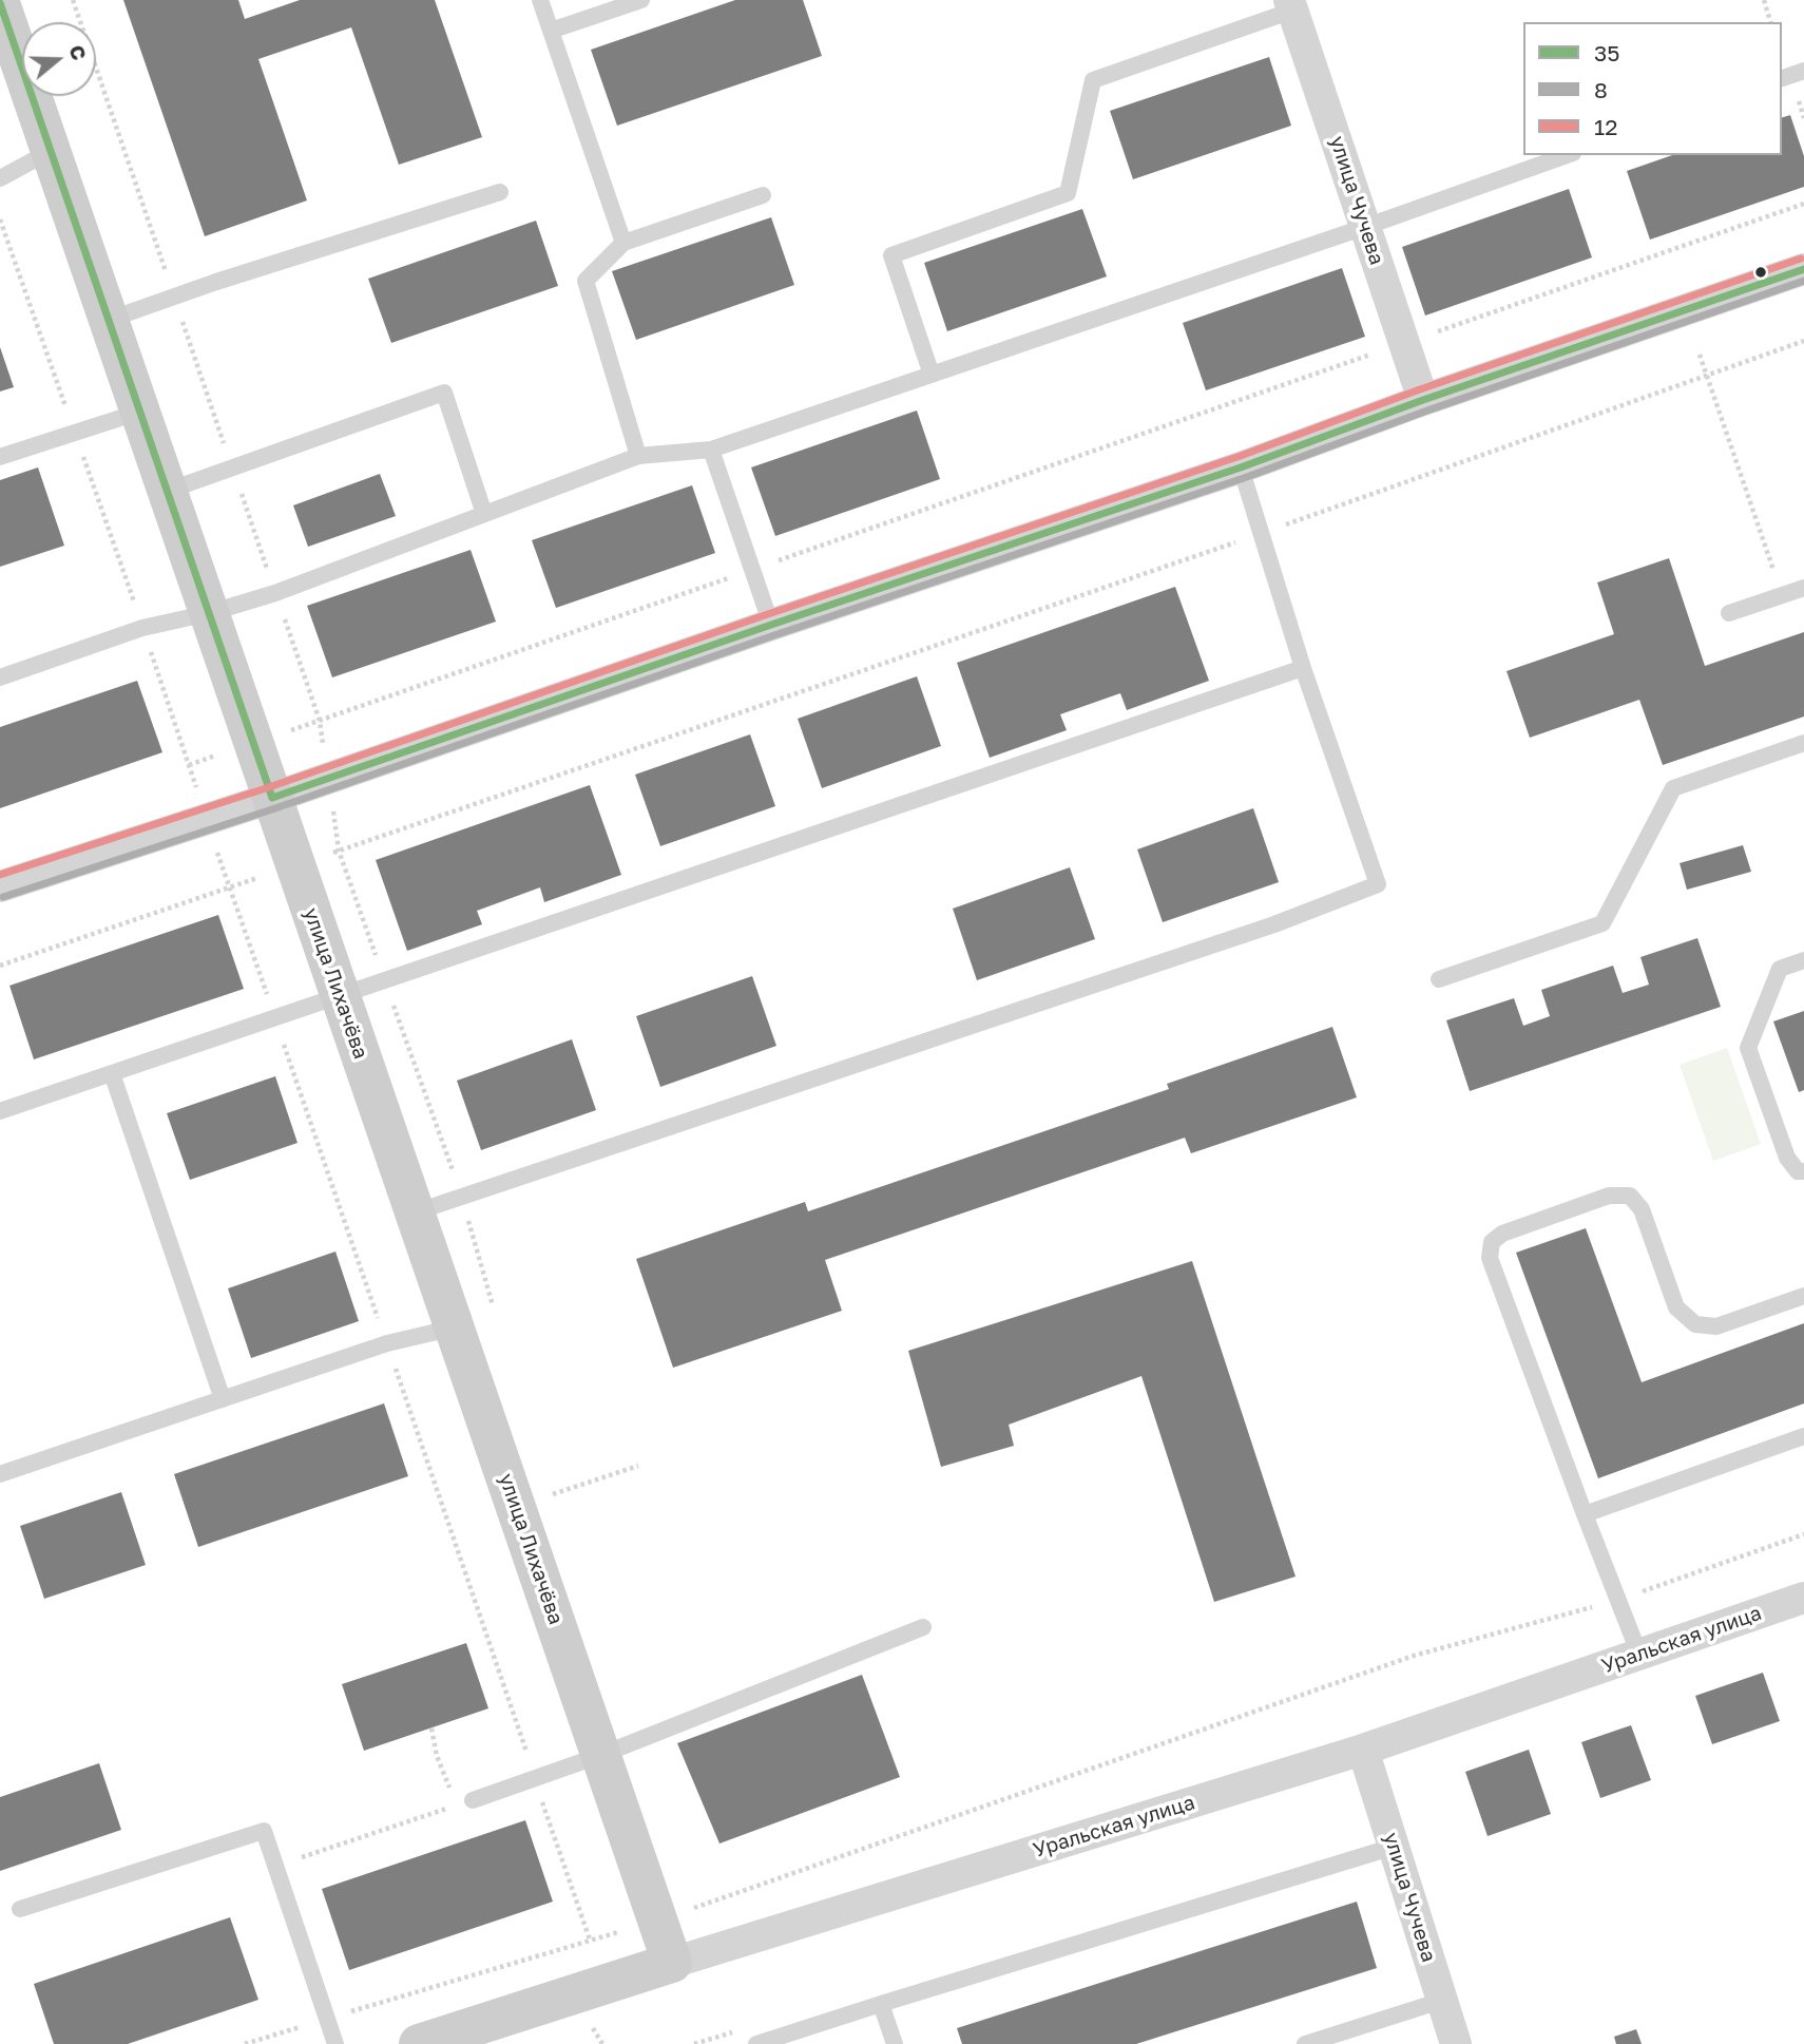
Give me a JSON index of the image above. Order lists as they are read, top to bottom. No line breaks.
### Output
{"streets":{"street":["улица Чучева","улица Лихачёва","Уральская улица"]},"crossings":[["улица Чучева","Уральская улица"],["улица Лихачёва","Уральская улица"]],"lines":["transit line 35","transit line 12","transit line 8"],"legend":["35","8","12"],"north":"right"}
